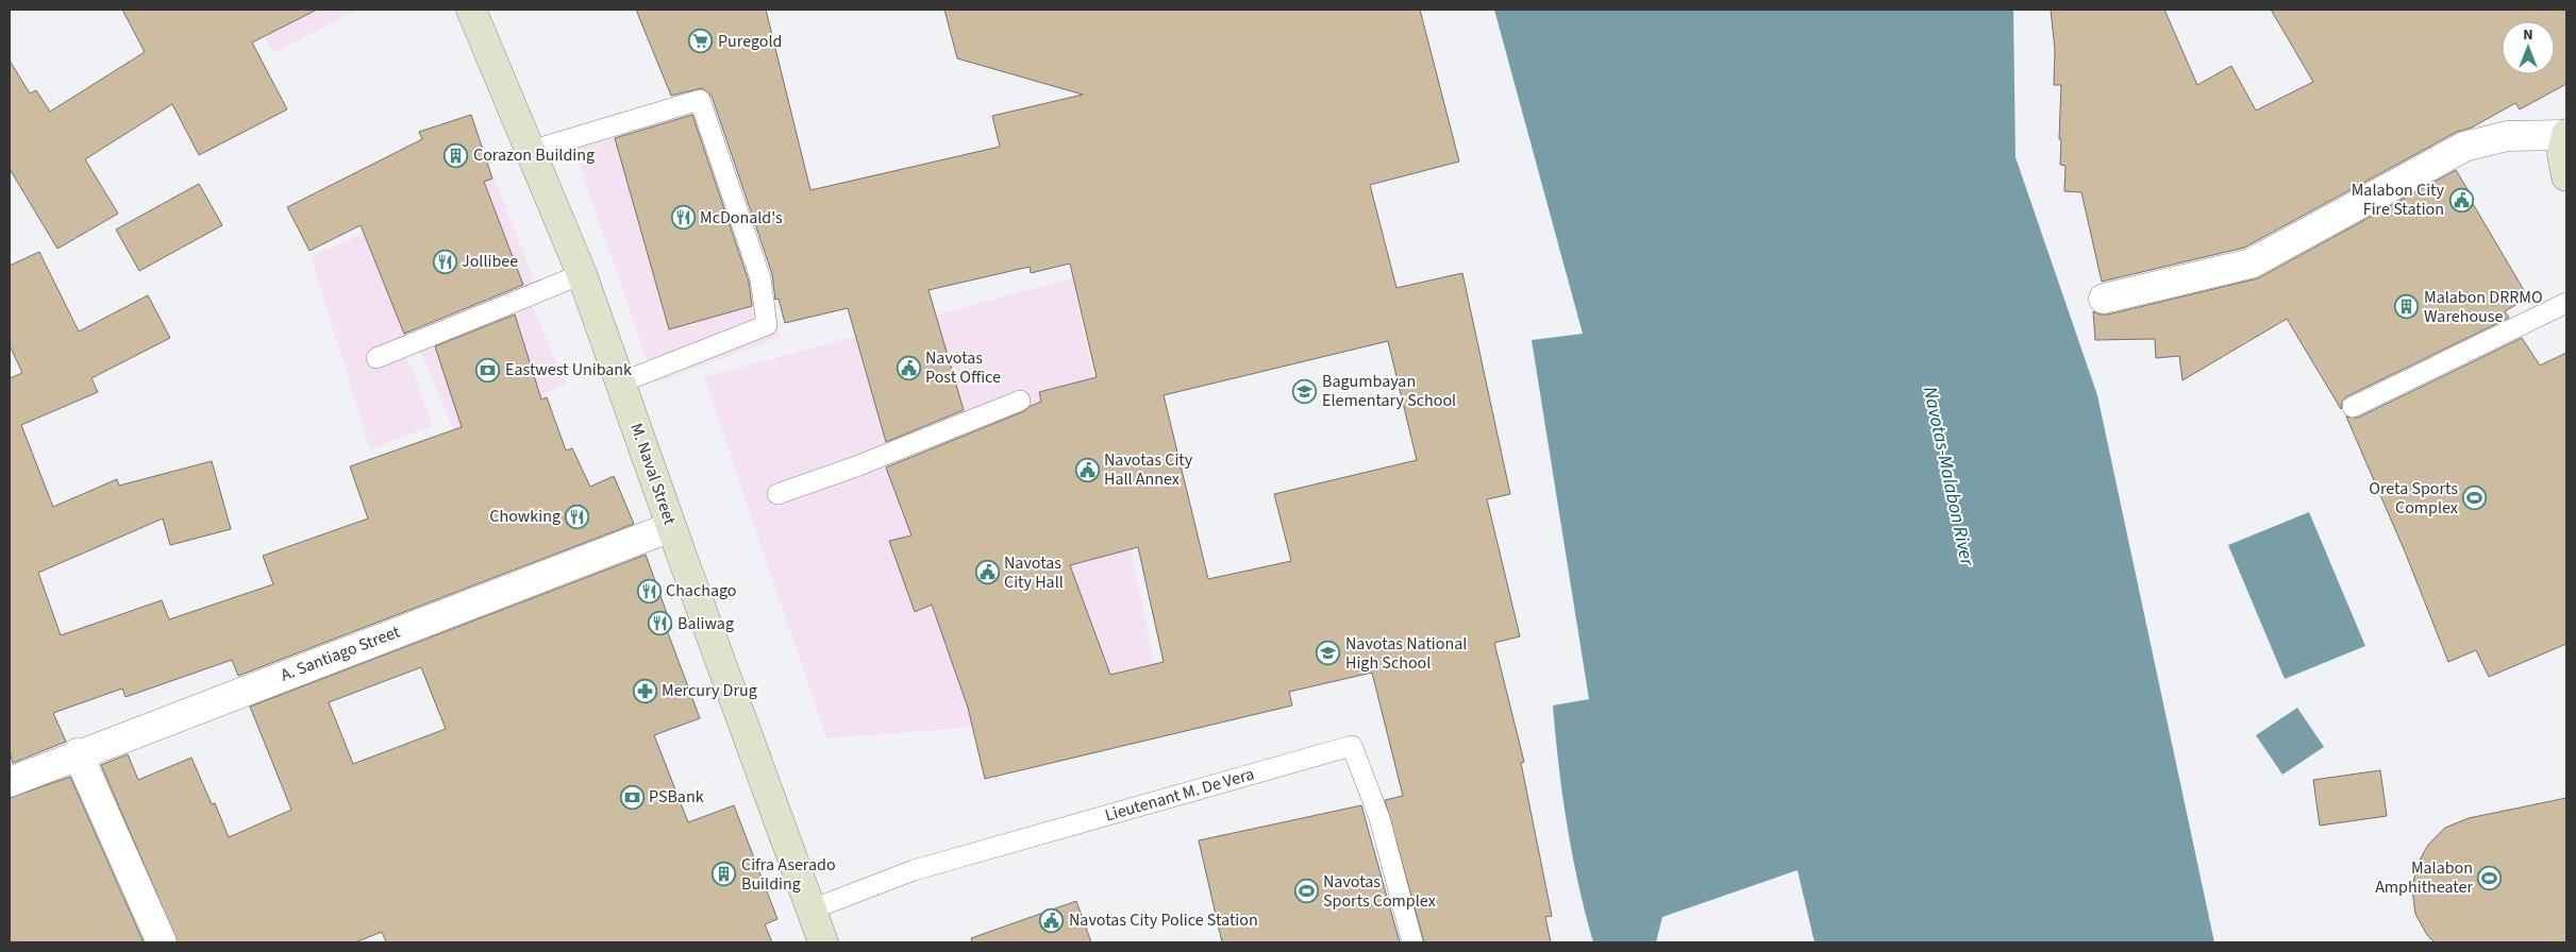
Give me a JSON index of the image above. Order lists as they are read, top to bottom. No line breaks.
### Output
{"streets":{"main road":["M. Naval Street"],"street":["A. Santiago Street"],"lane":["Lieutenant M. De Vera"]},"crossings":[["M. Naval Street","A. Santiago Street"],["M. Naval Street","Lieutenant M. De Vera"]],"water":["Navotas-Malabon River"],"places":{"supermarket":["Puregold"],"building":["Corazon Building","Malabon DRRMO Warehouse","Cifra Aserado Building"],"public building":["Malabon City Fire Station","Navotas Post Office","Navotas City Hall Annex","Navotas City Hall","Navotas City Police Station"],"restaurant":["McDonald's","Jollibee","Chowking","Chachago","Baliwag"],"bank":["Eastwest Unibank","PSBank"],"school or university":["Bagumbayan Elementary School","Navotas National High School"],"sports":["Oreta Sports Complex","Malabon Amphitheater","Navotas Sports Complex"],"pharmacy":["Mercury Drug"]},"north":"top"}
